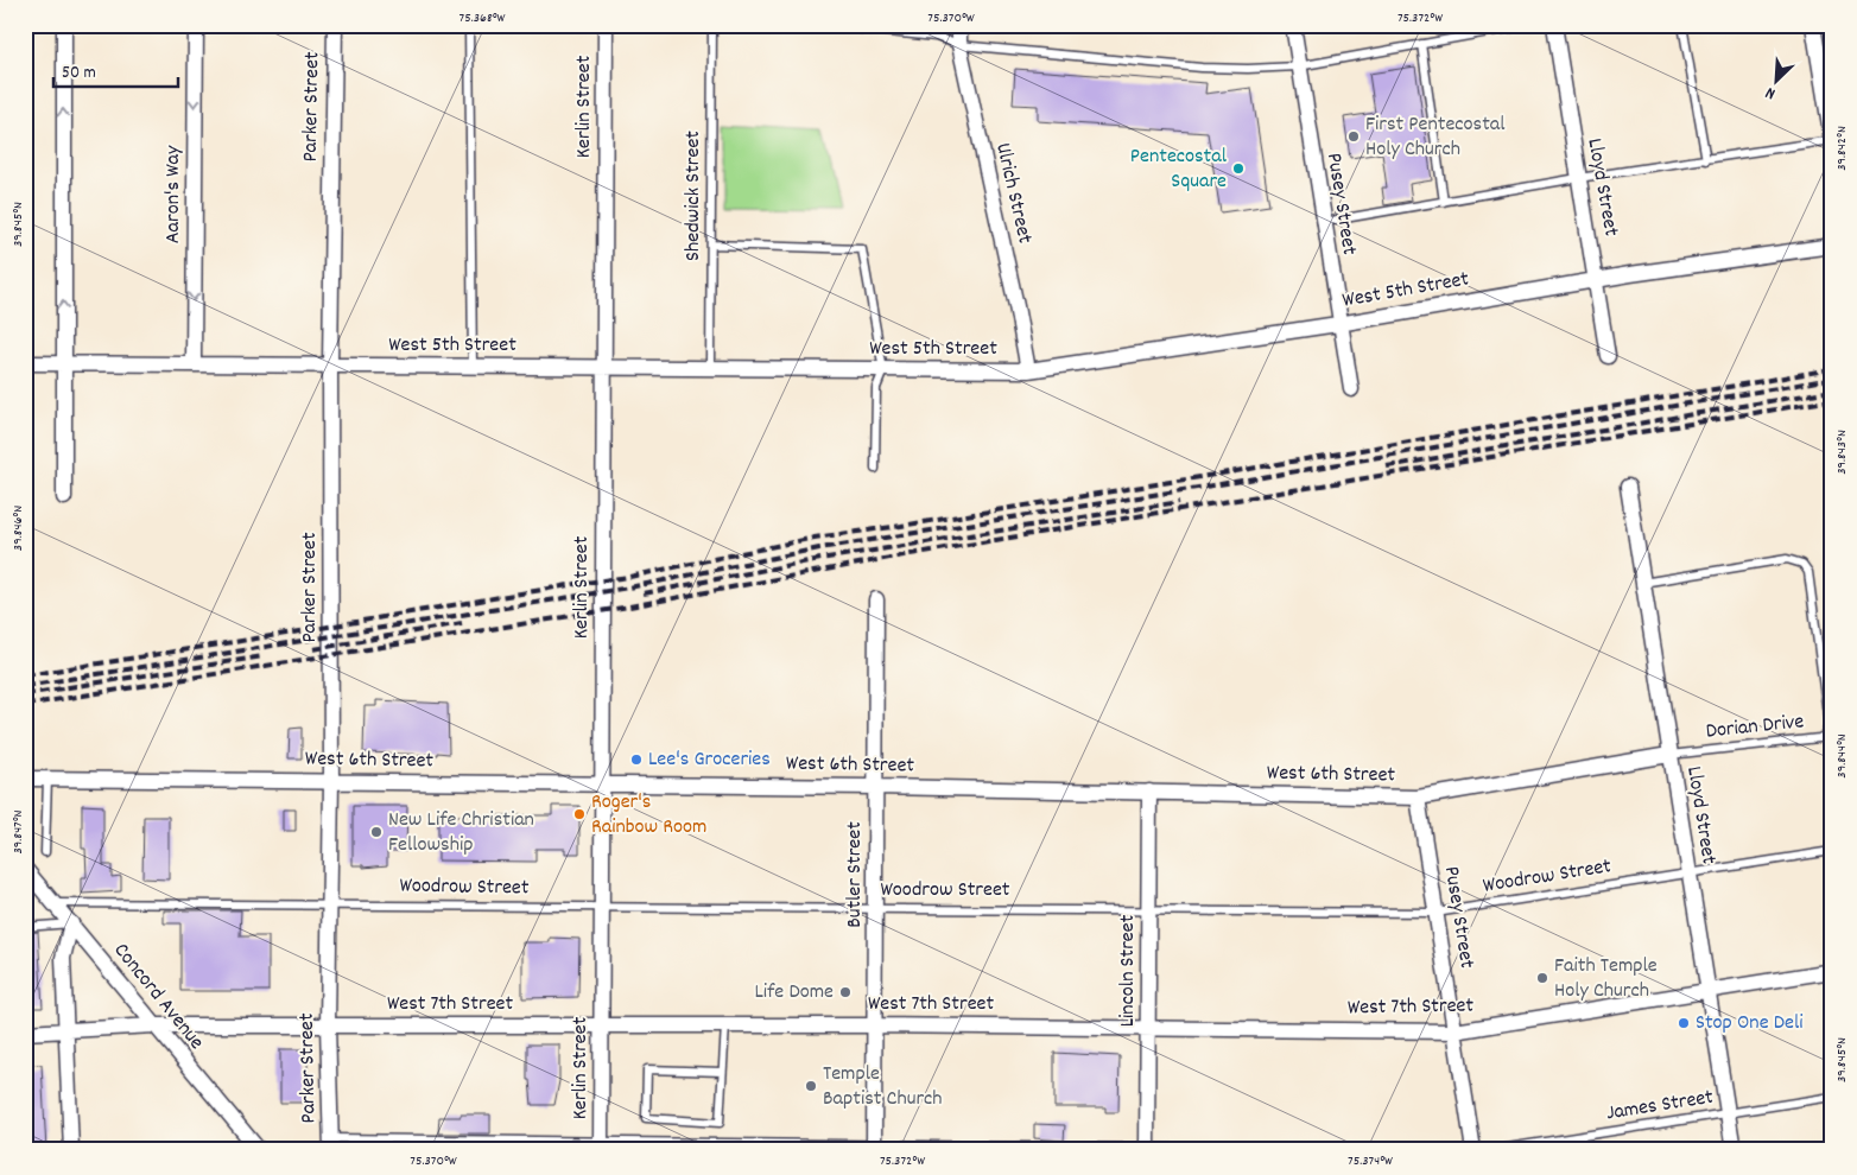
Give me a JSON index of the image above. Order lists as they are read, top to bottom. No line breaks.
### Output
{"streets":{"street":["Parker Street","Kerlin Street","Lloyd Street","Ulrich Street","Aaron's Way","Pusey Street","West 5th Street","West 6th Street","Butler Street","Lincoln Street","Concord Avenue","West 7th Street"],"lane":["Shedwick Street","Dorian Drive","Woodrow Street","James Street"]},"crossings":[["Parker Street","West 5th Street"],["Parker Street","West 6th Street"],["Parker Street","Woodrow Street"],["Parker Street","West 7th Street"],["Kerlin Street","West 5th Street"],["Kerlin Street","West 6th Street"],["Kerlin Street","Woodrow Street"],["Kerlin Street","West 7th Street"],["Lloyd Street","West 5th Street"],["Lloyd Street","Dorian Drive"],["Lloyd Street","West 6th Street"],["Lloyd Street","Woodrow Street"],["Lloyd Street","West 7th Street"],["Lloyd Street","James Street"],["Ulrich Street","West 5th Street"],["Aaron's Way","West 5th Street"],["Shedwick Street","West 5th Street"],["Pusey Street","West 5th Street"],["Pusey Street","West 6th Street"],["Pusey Street","Woodrow Street"],["Pusey Street","West 7th Street"],["Dorian Drive","West 6th Street"],["West 6th Street","Butler Street"],["West 6th Street","Lincoln Street"],["Butler Street","Woodrow Street"],["Butler Street","West 7th Street"],["Woodrow Street","Lincoln Street"],["Woodrow Street","Concord Avenue"],["Lincoln Street","West 7th Street"],["Concord Avenue","West 7th Street"]],"places":["First Pentecostal Holy Church","Pentecostal Square","Lee's Groceries","Roger's Rainbow Room","New Life Christian Fellowship","Faith Temple Holy Church","Life Dome","Stop One Deli","Temple Baptist Church"],"scale_bar":"50 m","north":"bottom left","coordinates":["75.368°W","75.370°W","75.372°W","39.842°N","39.845°N","39.843°N","39.846°N","39.844°N","39.847°N","75.374°W"]}
